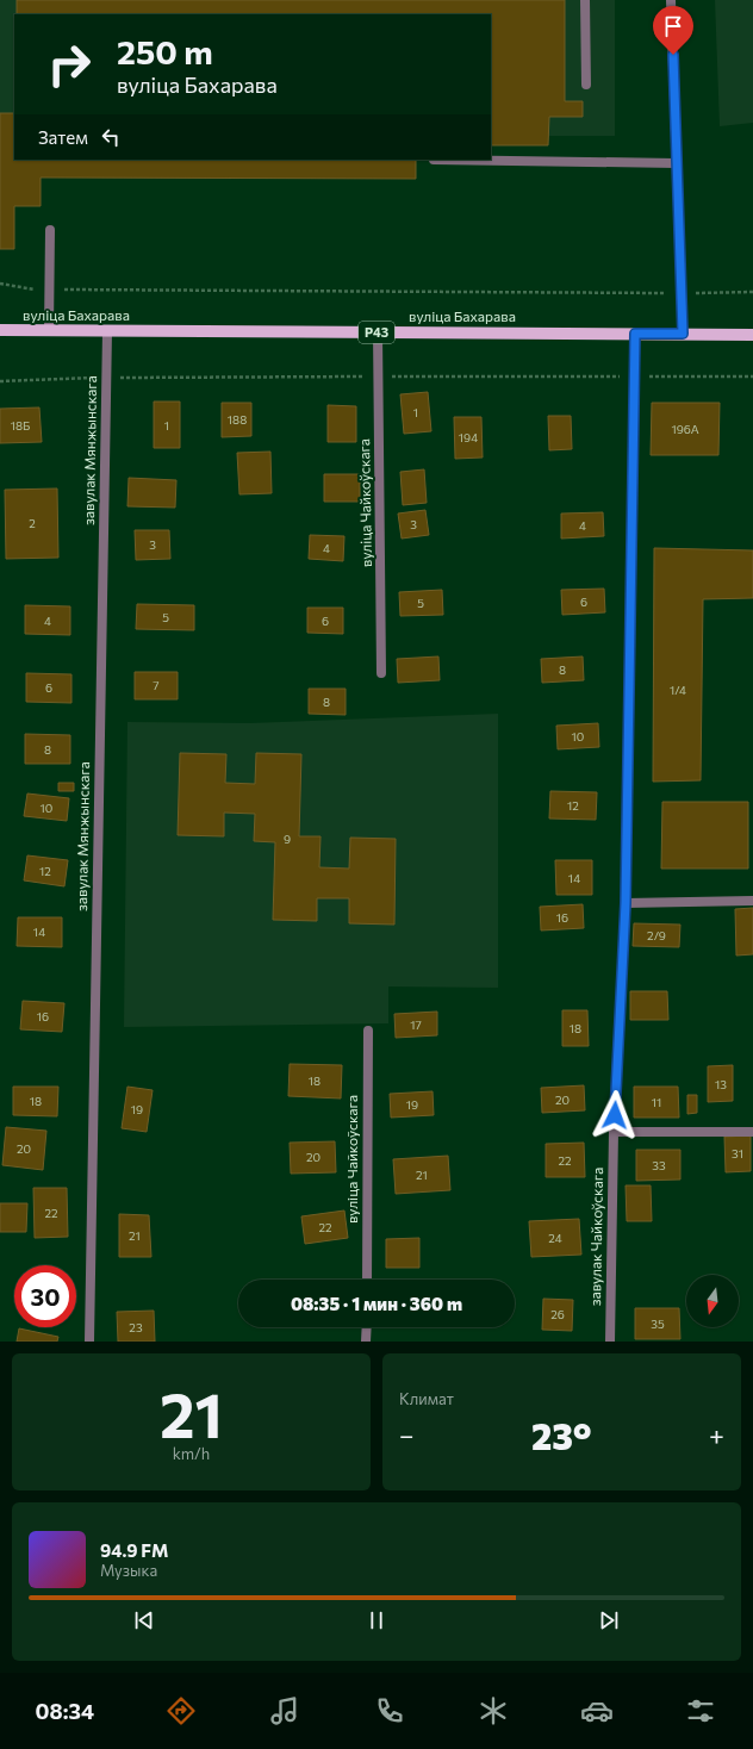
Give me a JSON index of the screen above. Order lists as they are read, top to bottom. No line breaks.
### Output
{"streets":{"main road":["вуліца Бахарава","Р43"],"street":["завулак Мянжынскага","вуліца Чайкоўскага","завулак Чайкоўскага"]},"crossings":[["вуліца Бахарава","завулак Мянжынскага"],["вуліца Бахарава","вуліца Чайкоўскага"],["вуліца Бахарава","завулак Чайкоўскага"]],"house_numbers":["1","188","18Б","1","196А","194","2","3","4","3","4","6","5","5","4","6","8","7","6","1/4","8","10","8","12","10","9","12","14","16","14","2/9","16","17","18","18","13","20","18","11","19","19","20","31","20","22","33","21","22","22","21","24","26","35","23"],"north":"bottom","page":{"turn":["250 m","вуліца Бахарава"],"then":"Затем","limit":"30","trip":"08:35 · 1 мин · 360 m","tile":[["21","km/h"],"Климат"],"heat":["−","23°","+"],"song":["94.9 FM","Музыка"],"tabs":"08:34"}}
